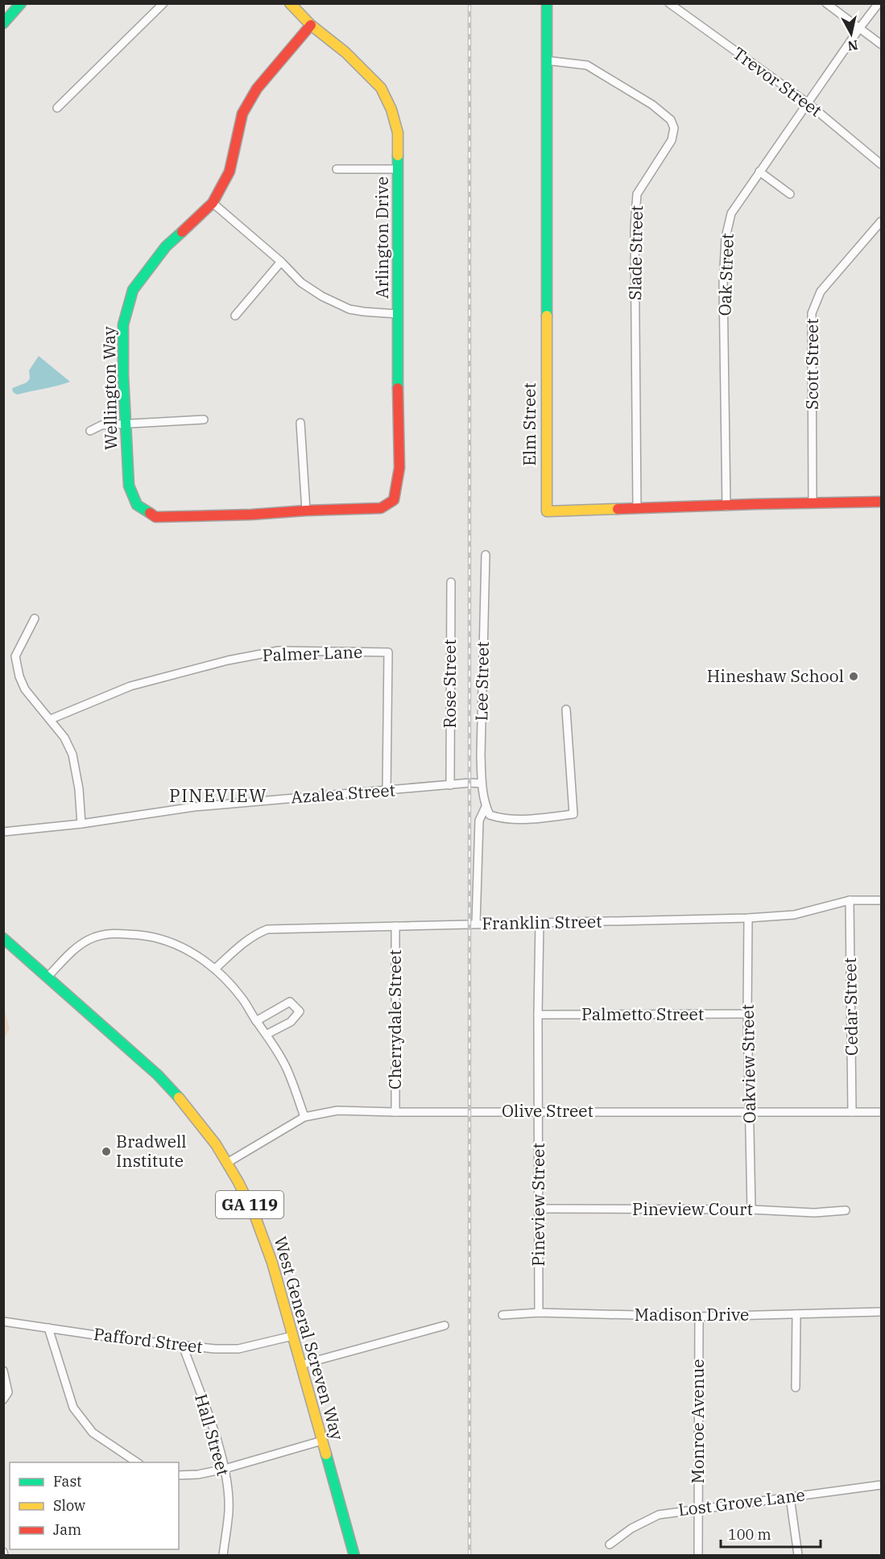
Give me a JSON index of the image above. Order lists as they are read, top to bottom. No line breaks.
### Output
{"streets":{"street":["Trevor Street","Arlington Drive","Slade Street","Oak Street","Scott Street","Wellington Way","Elm Street","Palmer Lane","Lee Street","Rose Street","Azalea Street","Franklin Street","Cedar Street","Palmetto Street","Cherrydale Street","Oakview Street","Olive Street","GA 119","Pineview Street","Pineview Court","Madison Drive","West General Screven Way","Pafford Street","Monroe Avenue","Hall Street","Lost Grove Lane"]},"crossings":[["Trevor Street","Oak Street"],["Arlington Drive","Wellington Way"],["Slade Street","Elm Street"],["Oak Street","Elm Street"],["Scott Street","Elm Street"],["Palmer Lane","Azalea Street"],["Lee Street","Azalea Street"],["Lee Street","Franklin Street"],["Rose Street","Azalea Street"],["Franklin Street","Cedar Street"],["Franklin Street","Cherrydale Street"],["Franklin Street","Oakview Street"],["Franklin Street","Pineview Street"],["Cedar Street","Olive Street"],["Palmetto Street","Oakview Street"],["Palmetto Street","Pineview Street"],["Cherrydale Street","Olive Street"],["Oakview Street","Olive Street"],["Oakview Street","Pineview Court"],["Olive Street","Pineview Street"],["Olive Street","West General Screven Way"],["Pineview Street","Pineview Court"],["Pineview Street","Madison Drive"],["Madison Drive","Monroe Avenue"],["West General Screven Way","Pafford Street"],["Pafford Street","Hall Street"],["Monroe Avenue","Lost Grove Lane"]],"districts":["PINEVIEW"],"places":["Hineshaw School","Bradwell Institute"],"legend":["Fast","Slow","Jam"],"scale_bar":"100 m","north":"bottom"}
